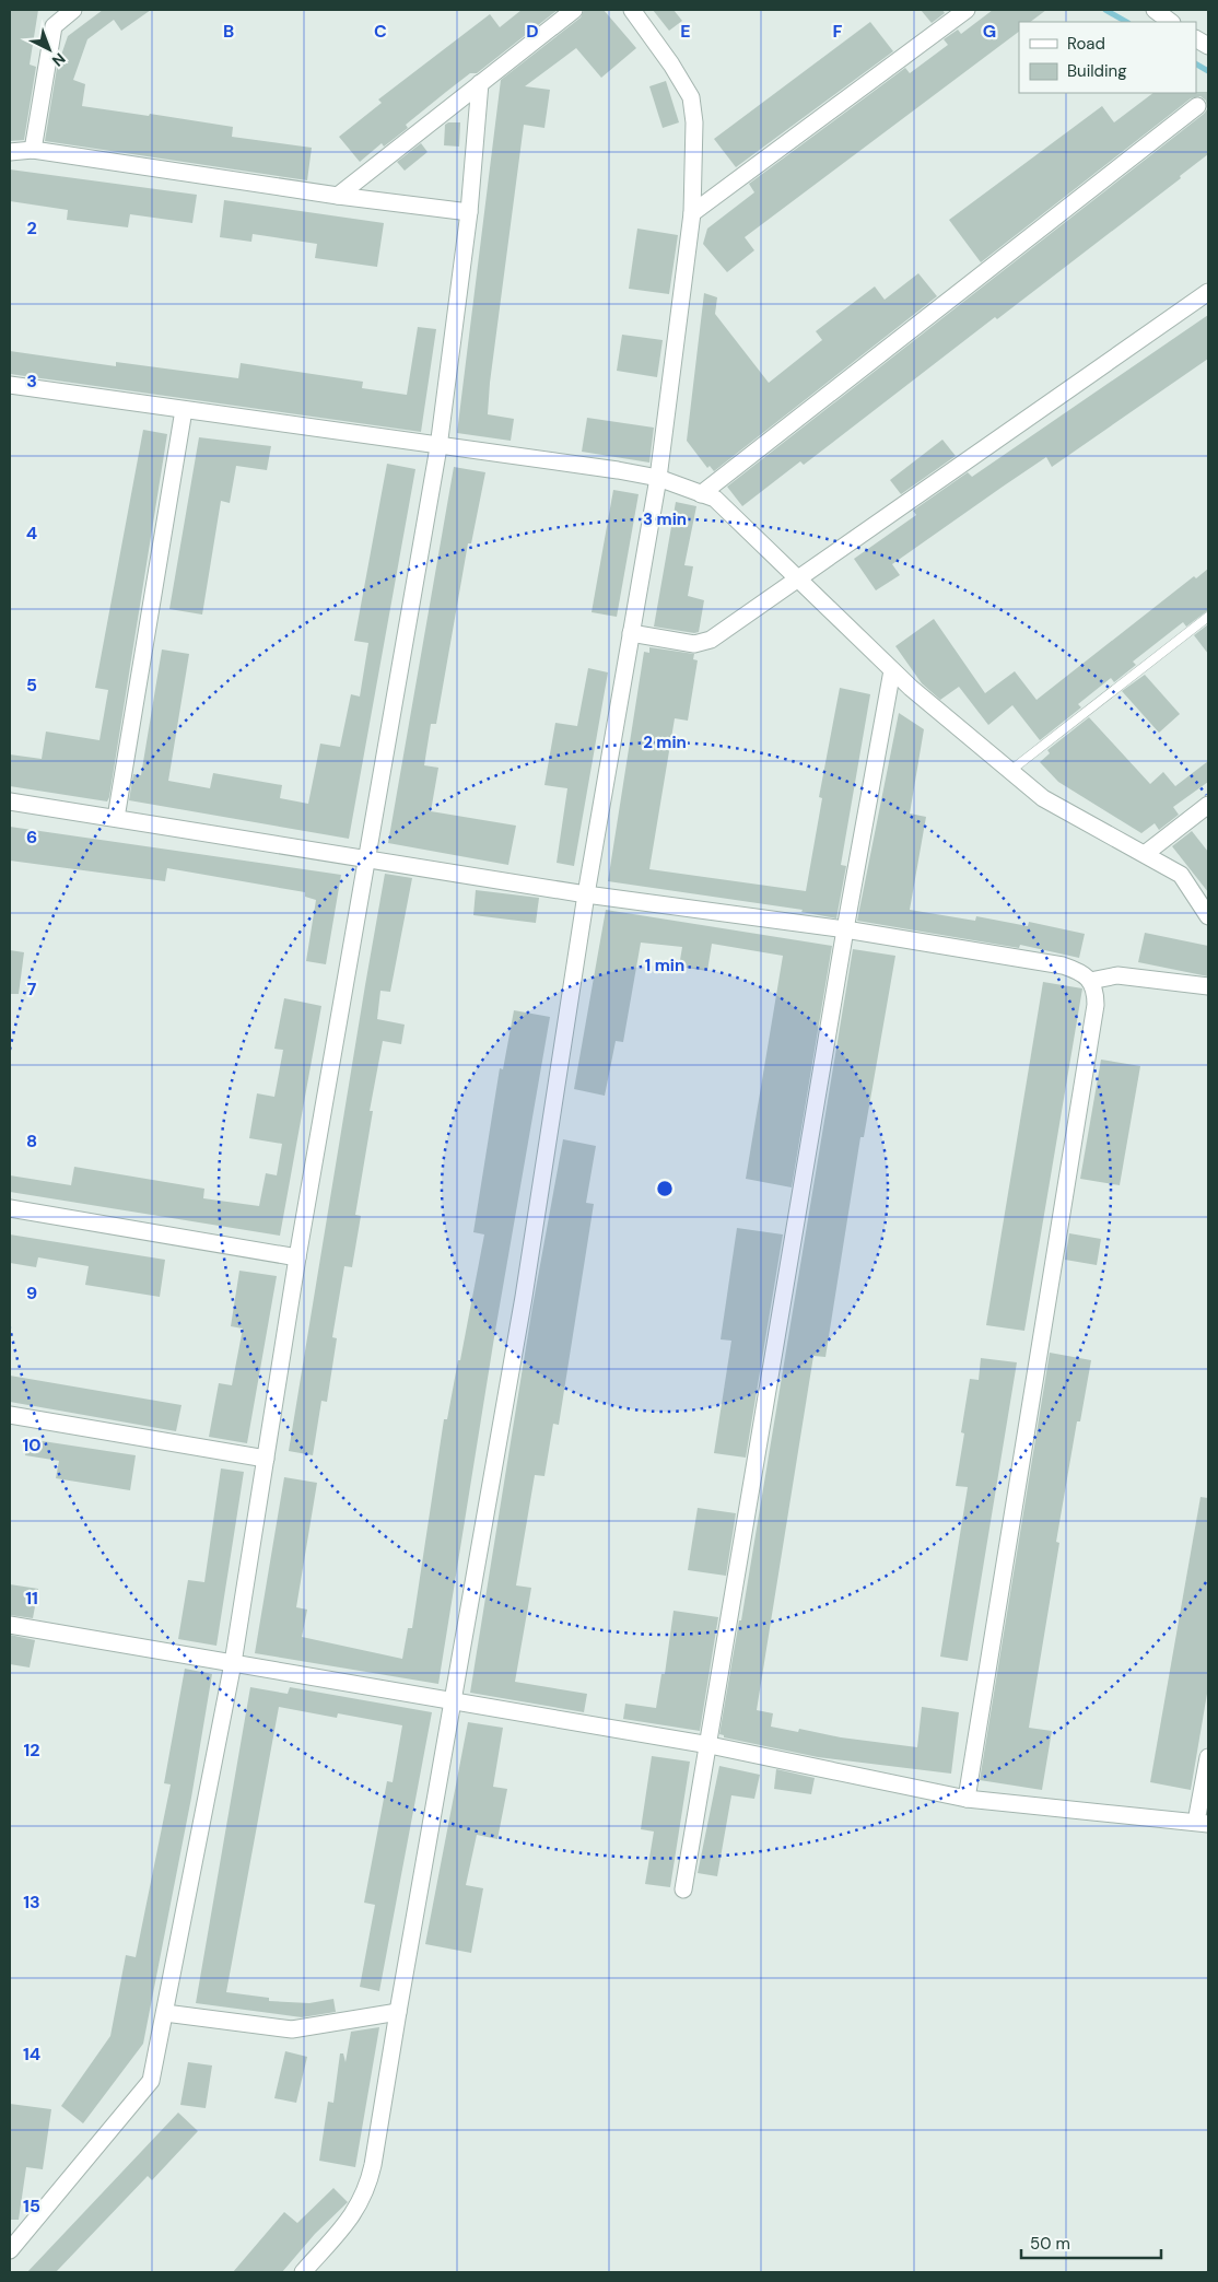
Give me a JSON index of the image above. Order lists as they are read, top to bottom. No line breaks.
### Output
{"legend":["Road","Building"],"scale_bar":"50 m","north":"bottom right","grid":{"columns":["B","C","D","E","F","G"],"rows":["2","3","4","5","6","7","8","9","10","11","12","13","14","15"]},"rings":["3 min","2 min","1 min"]}
